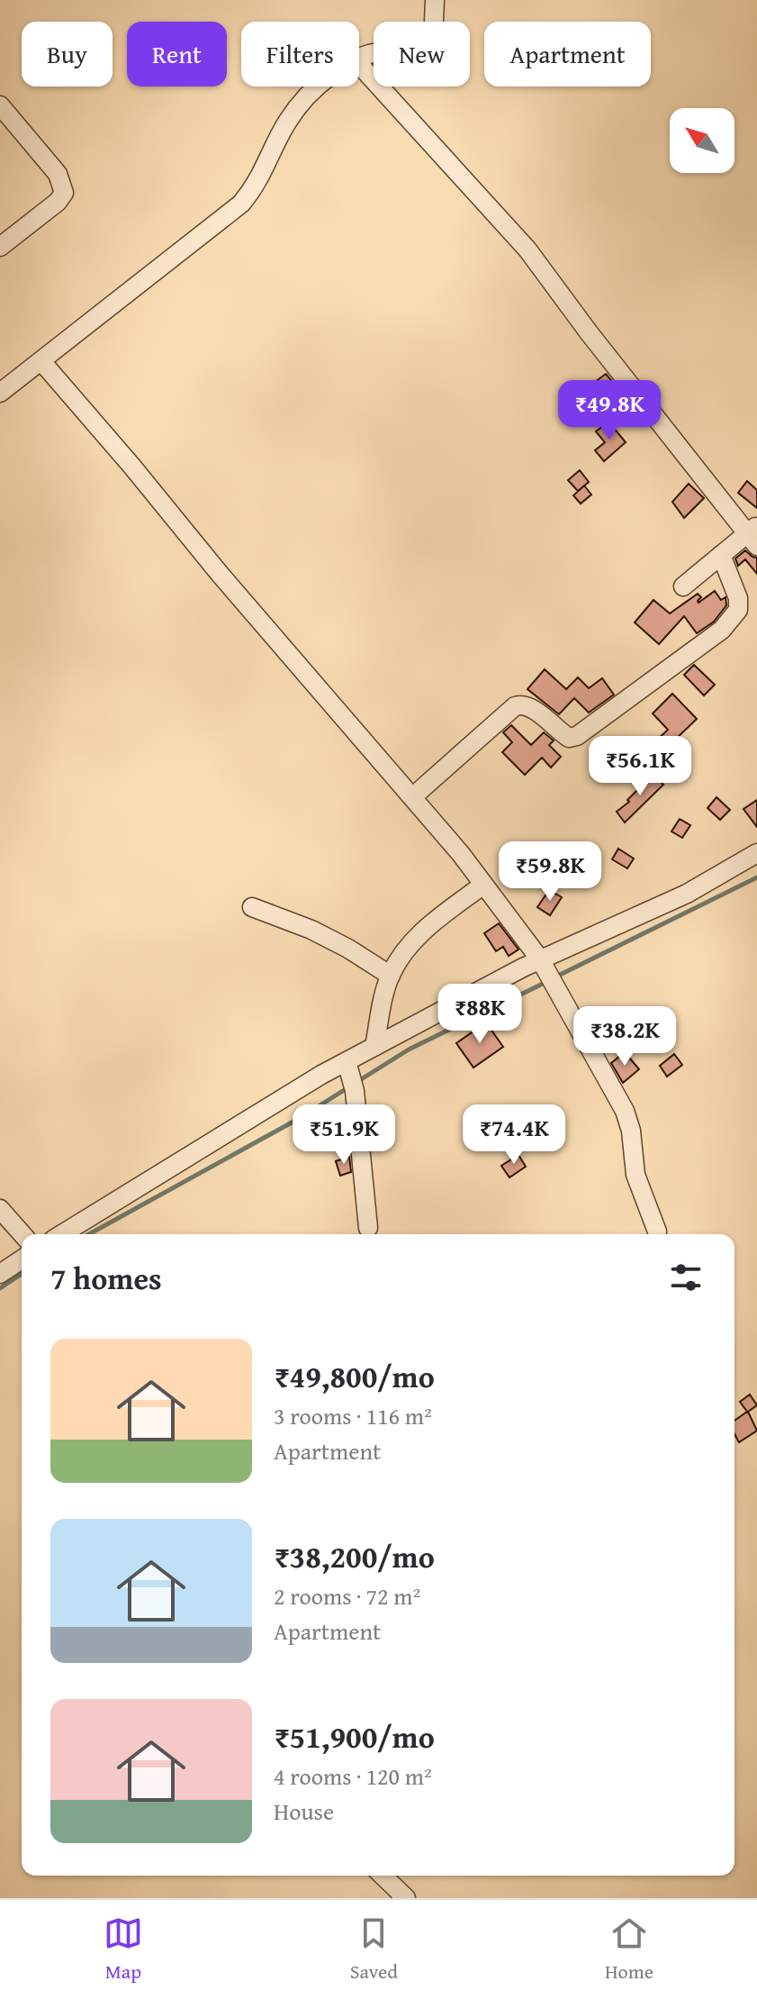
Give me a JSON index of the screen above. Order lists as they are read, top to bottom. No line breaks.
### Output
{"north":"top left","page":{"chip":["Buy","Rent","Filters","New","Apartment"],"price":["₹49.8K","₹56.1K","₹59.8K","₹88K","₹38.2K","₹51.9K","₹74.4K"],"heading":"7 homes","list":[{"name":"₹49,800/mo","note":"3 rooms · 116 m² · Apartment"},{"name":"₹38,200/mo","note":"2 rooms · 72 m² · Apartment"},{"name":"₹51,900/mo","note":"4 rooms · 120 m² · House"}],"tabs":["Map","Saved","Home"]}}
